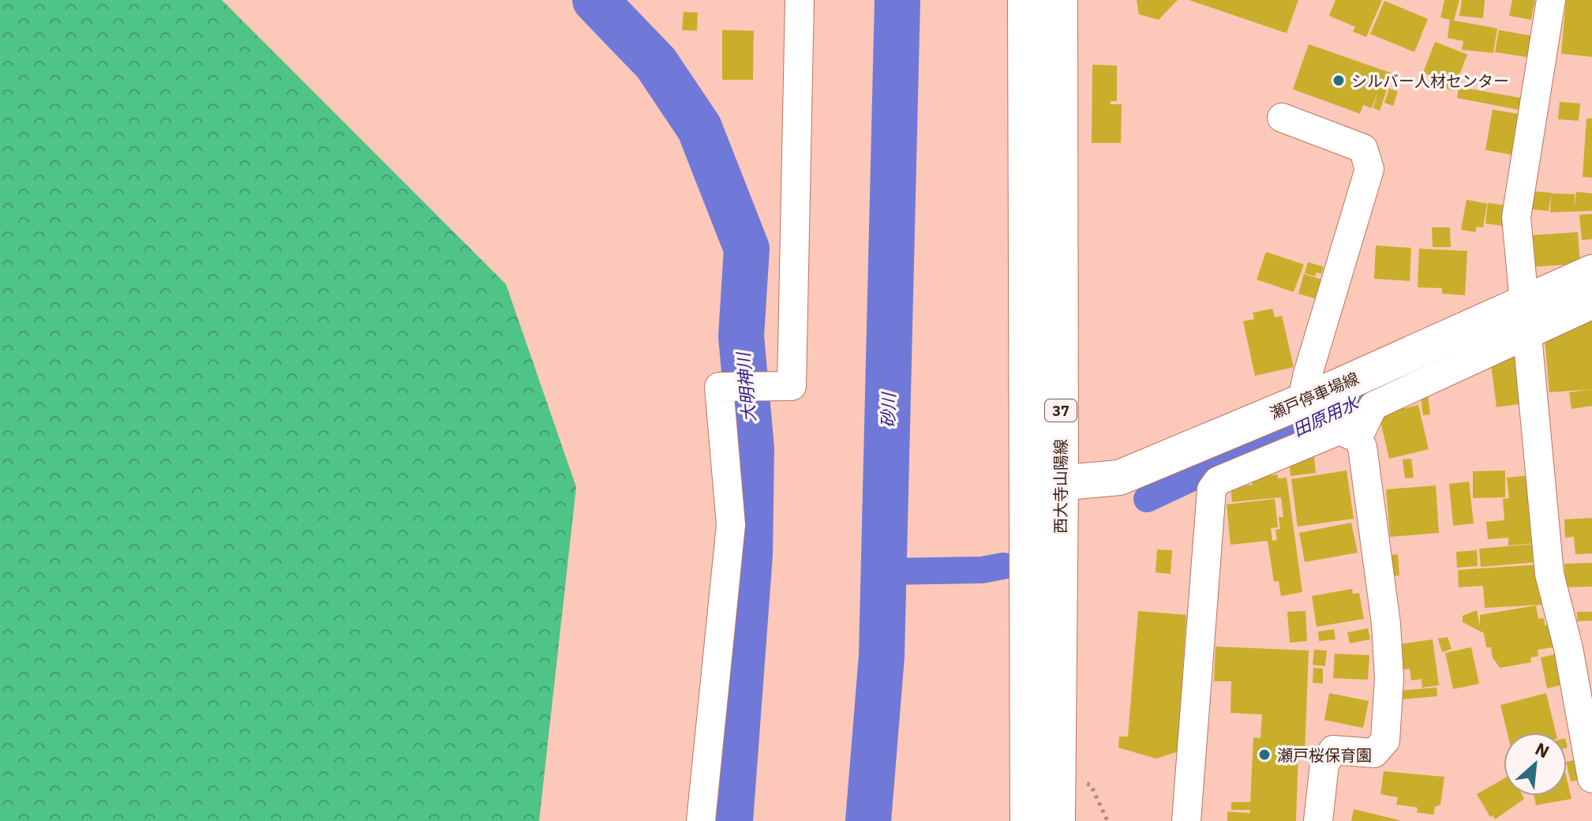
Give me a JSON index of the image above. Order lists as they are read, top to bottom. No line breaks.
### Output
{"streets":{"main road":["瀬戸停車場線","37","西大寺山陽線"]},"crossings":[["瀬戸停車場線","西大寺山陽線"]],"water":["大明神川","砂川","田原用水"],"places":["シルバー人材センター","瀬戸桜保育園"],"north":"top right"}
